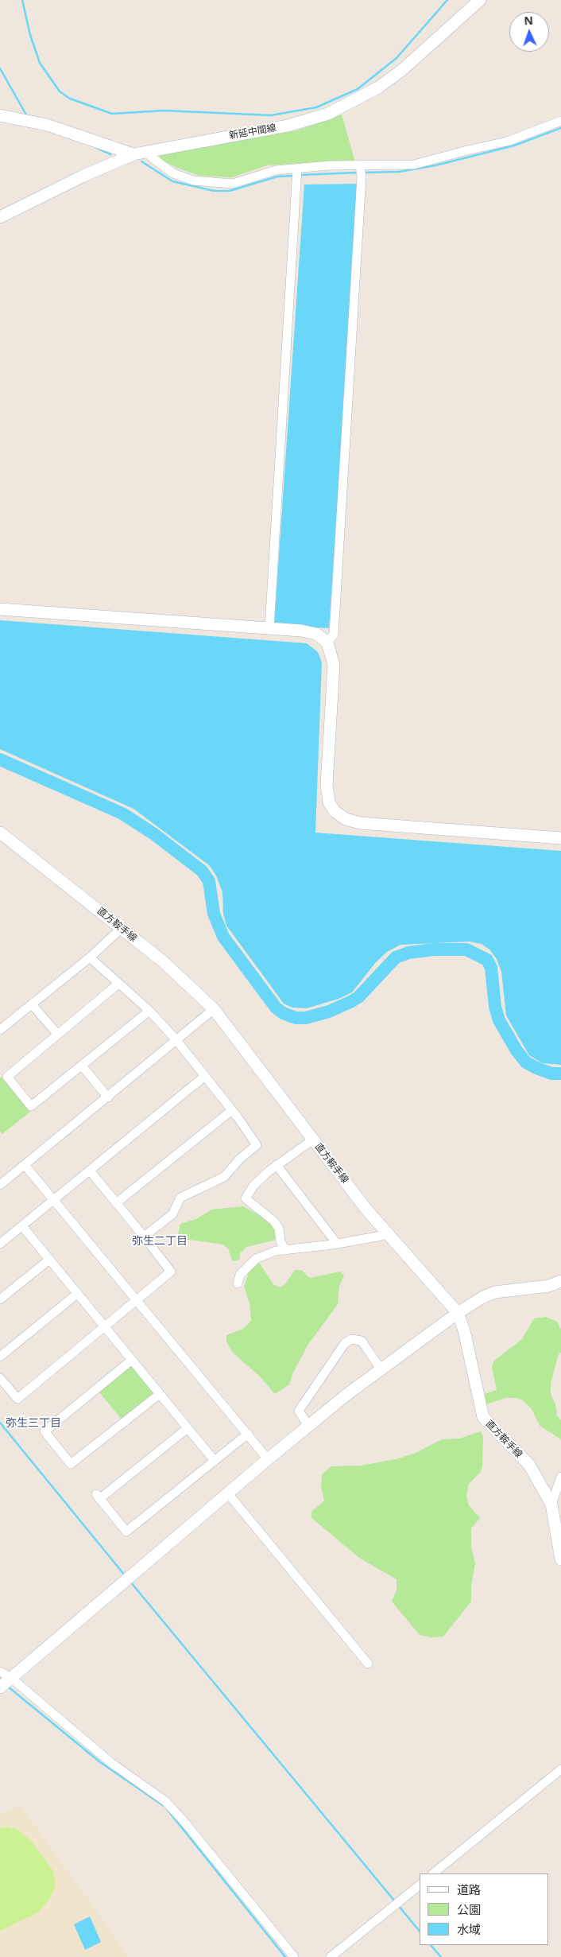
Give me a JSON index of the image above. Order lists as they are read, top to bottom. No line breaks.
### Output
{"streets":{"street":["新延中間線","直方鞍手線"]},"districts":["弥生二丁目","弥生三丁目"],"legend":["道路","公園","水域"],"north":"top"}
